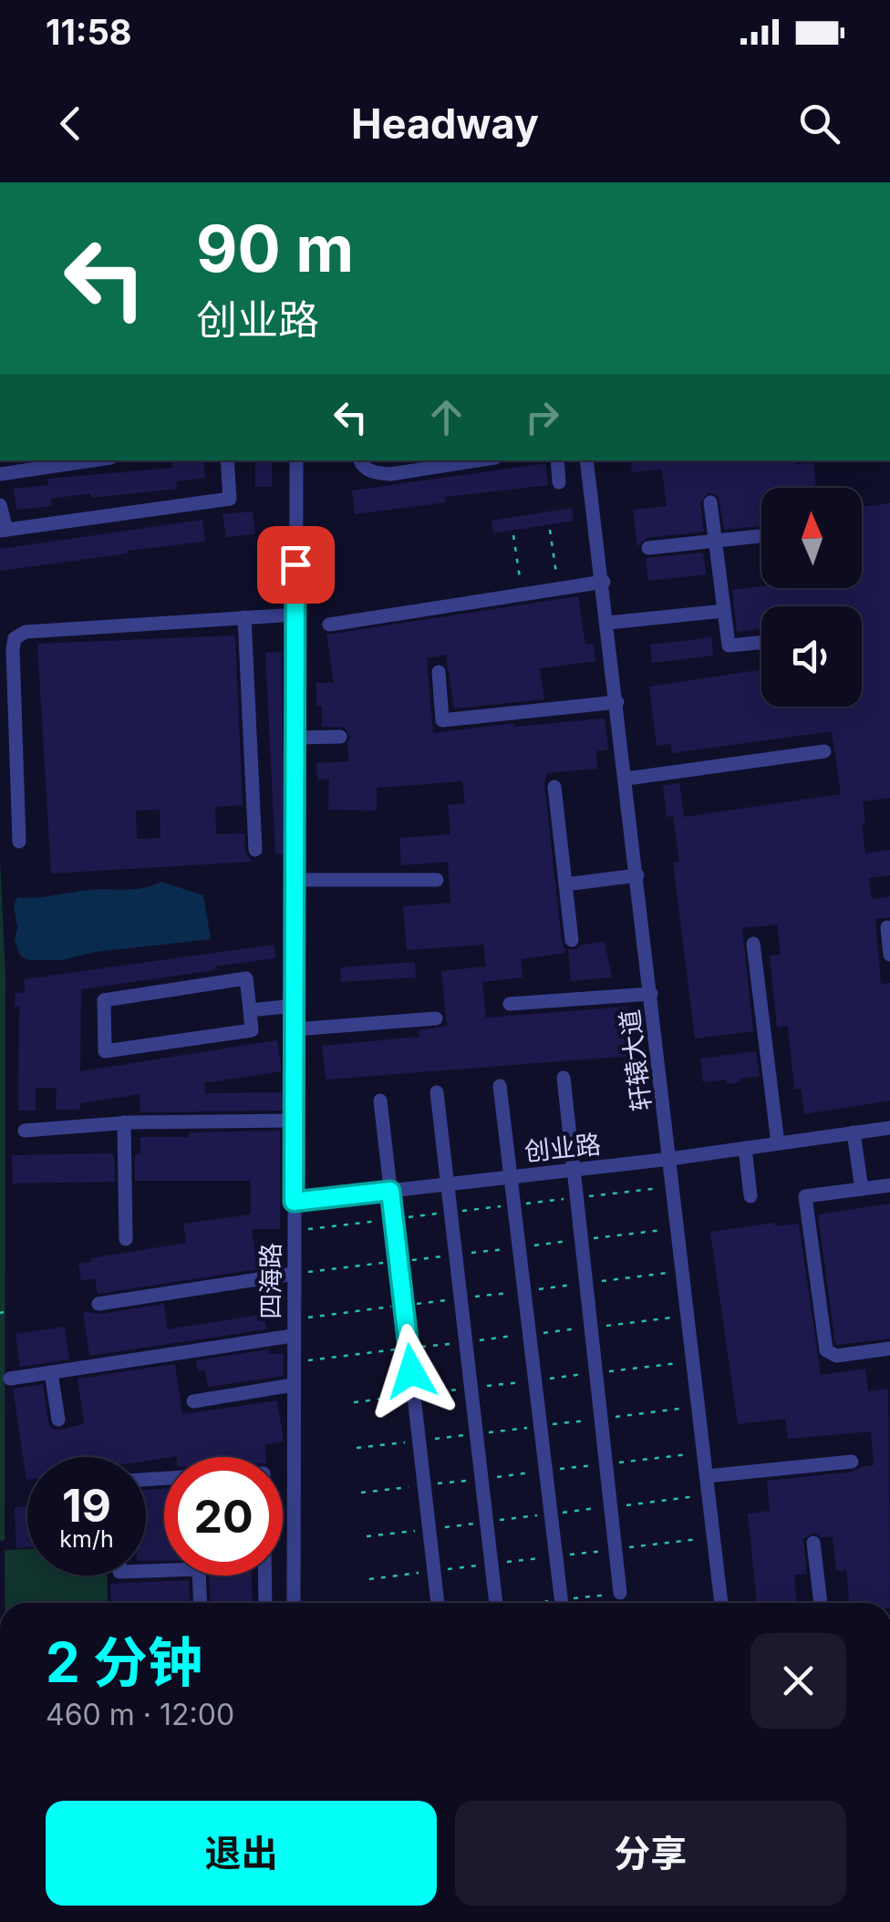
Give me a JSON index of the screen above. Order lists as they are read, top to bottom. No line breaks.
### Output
{"streets":{"street":["轩辕大道","创业路","四海路"]},"crossings":[["轩辕大道","创业路"],["创业路","四海路"]],"north":"top","page":{"status":"11:58","header":"Headway","turn":["90 m","创业路"],"speed":"19 km/h","limit":"20","heading":["2 分钟","460 m · 12:00"],"buttons":["退出","分享"]}}
